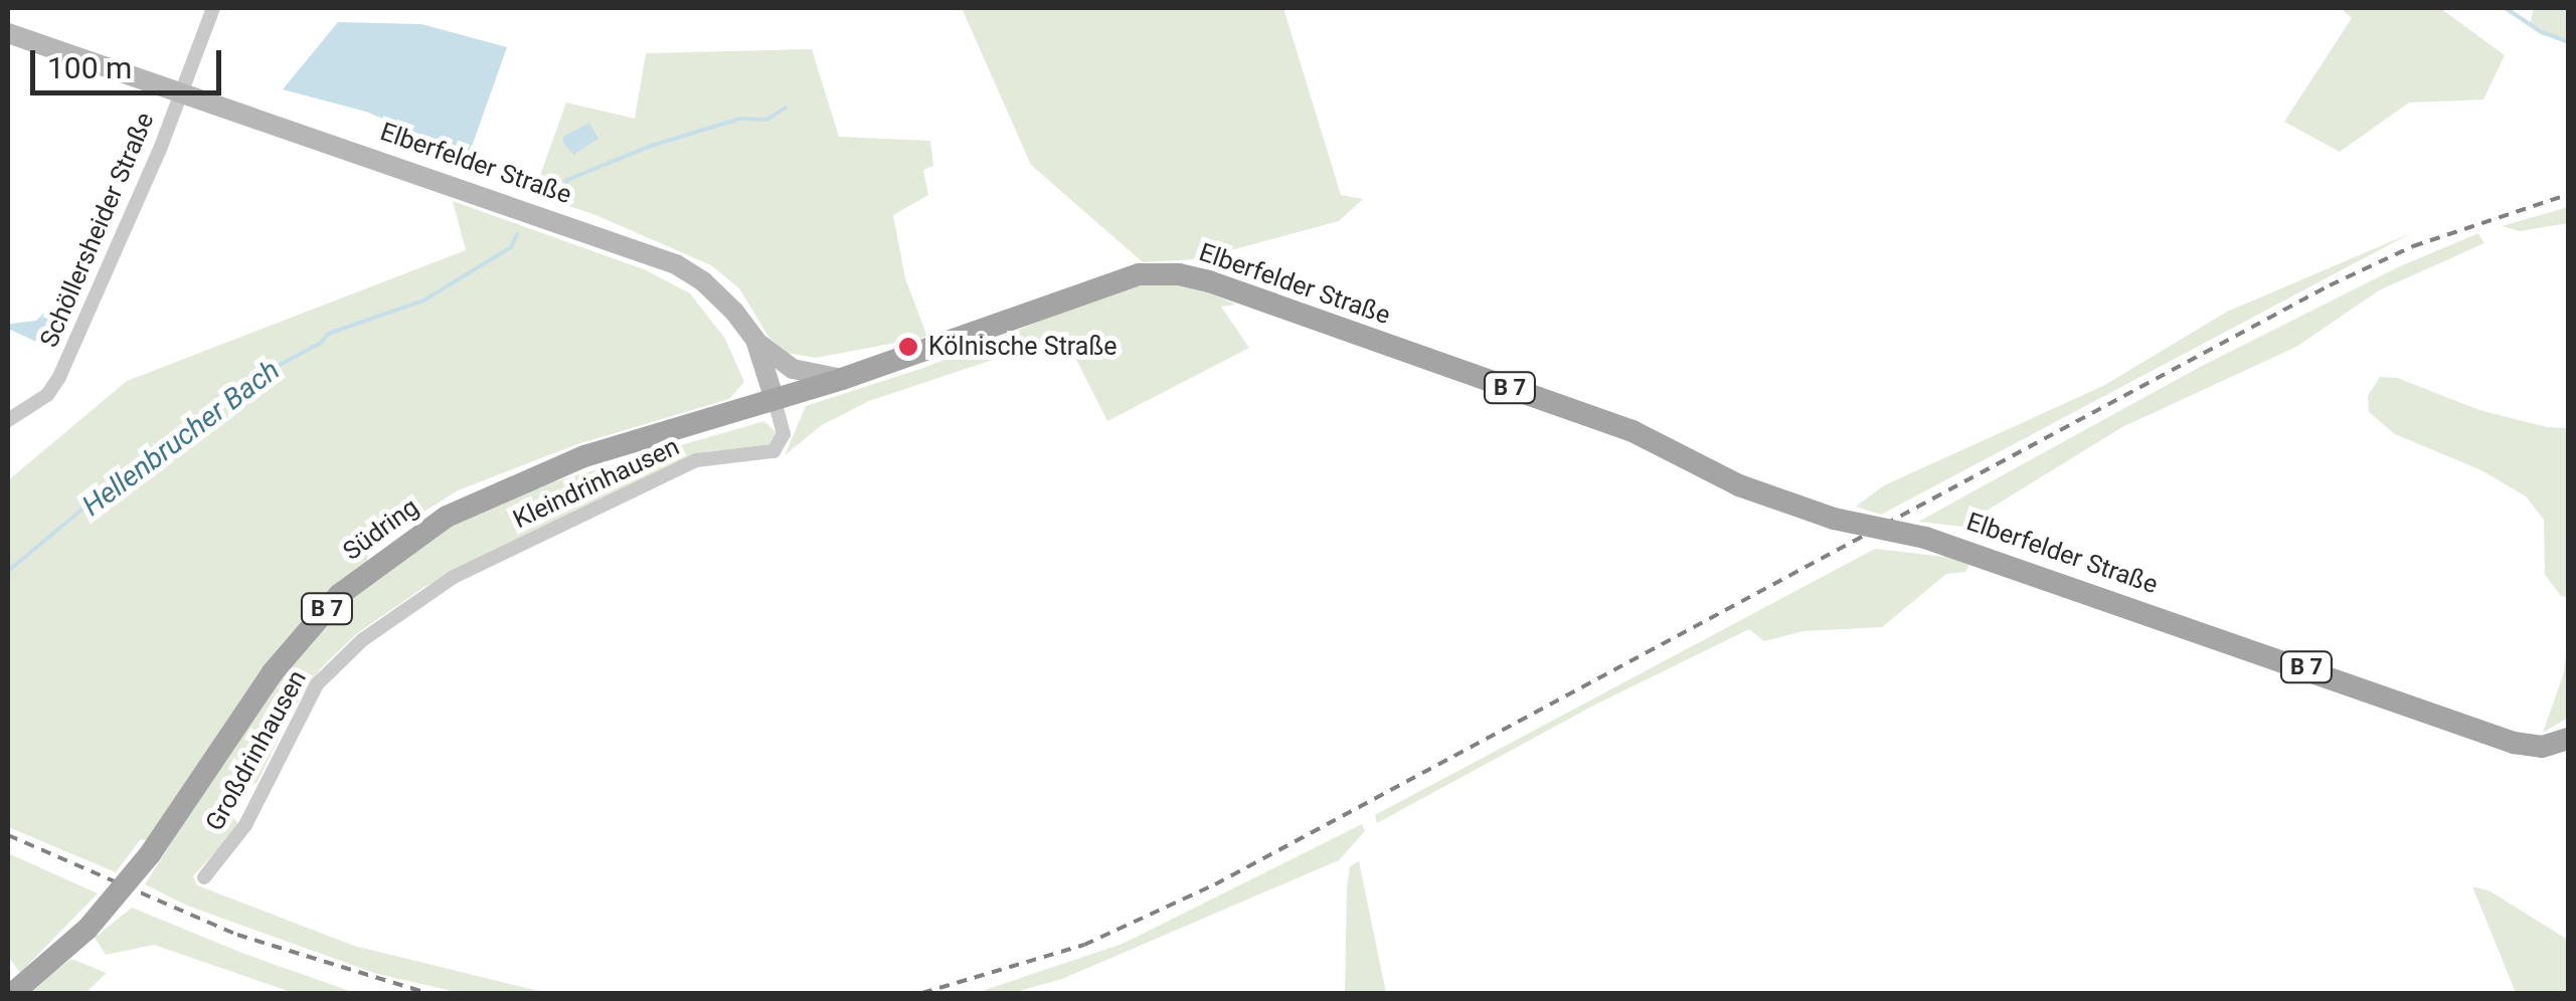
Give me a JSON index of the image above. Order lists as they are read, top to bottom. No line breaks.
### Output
{"streets":{"main road":["Elberfelder Straße","B 7","Südring"],"street":["Schöllersheider Straße","Kleindrinhausen","Großdrinhausen"]},"crossings":[["Elberfelder Straße","Schöllersheider Straße"],["Elberfelder Straße","Kleindrinhausen"],["Elberfelder Straße","Südring"],["Kleindrinhausen","Südring"],["Kleindrinhausen","Großdrinhausen"]],"water":["Hellenbrucher Bach"],"places":["Kölnische Straße"],"scale_bar":"100 m"}
